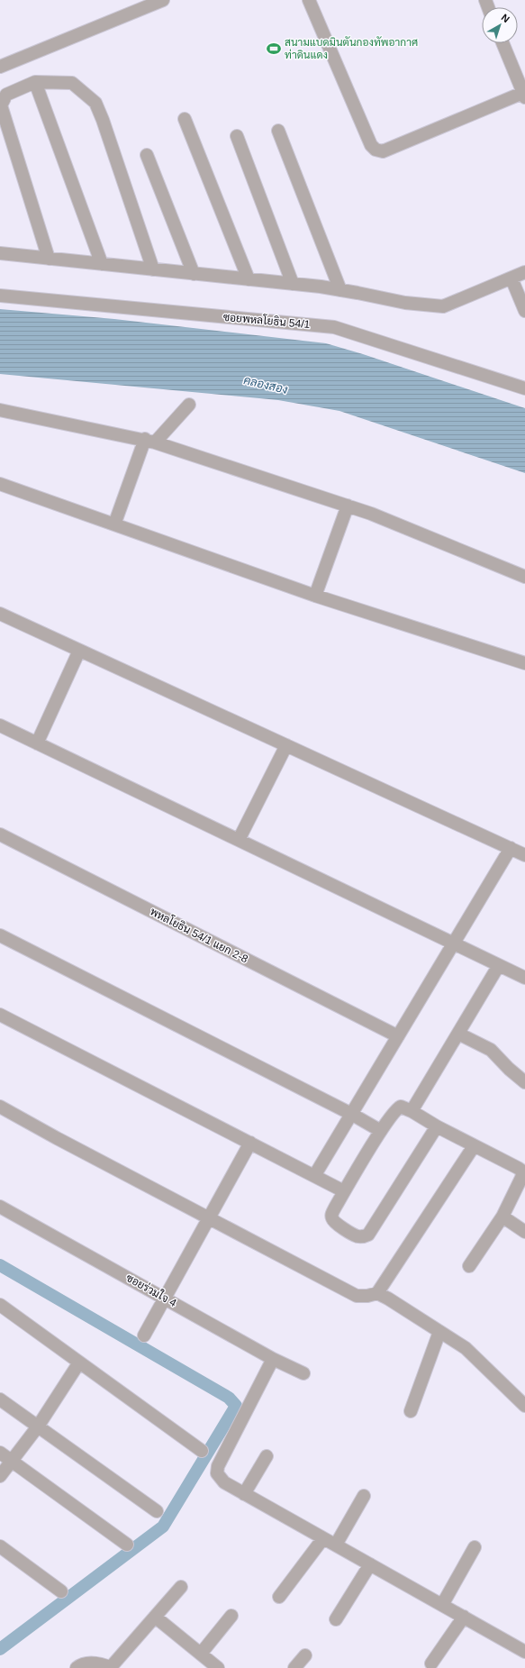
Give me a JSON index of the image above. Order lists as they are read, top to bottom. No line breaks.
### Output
{"streets":{"street":["ซอยพหลโยธิน 54/1","พหลโยธิน 54/1 แยก 2-8","ซอยร่วมใจ 4"]},"water":["คลองสอง"],"places":{"sports":["สนามแบดมินตันกองทัพอากาศ ท่าดินแดง"]},"north":"top right"}
